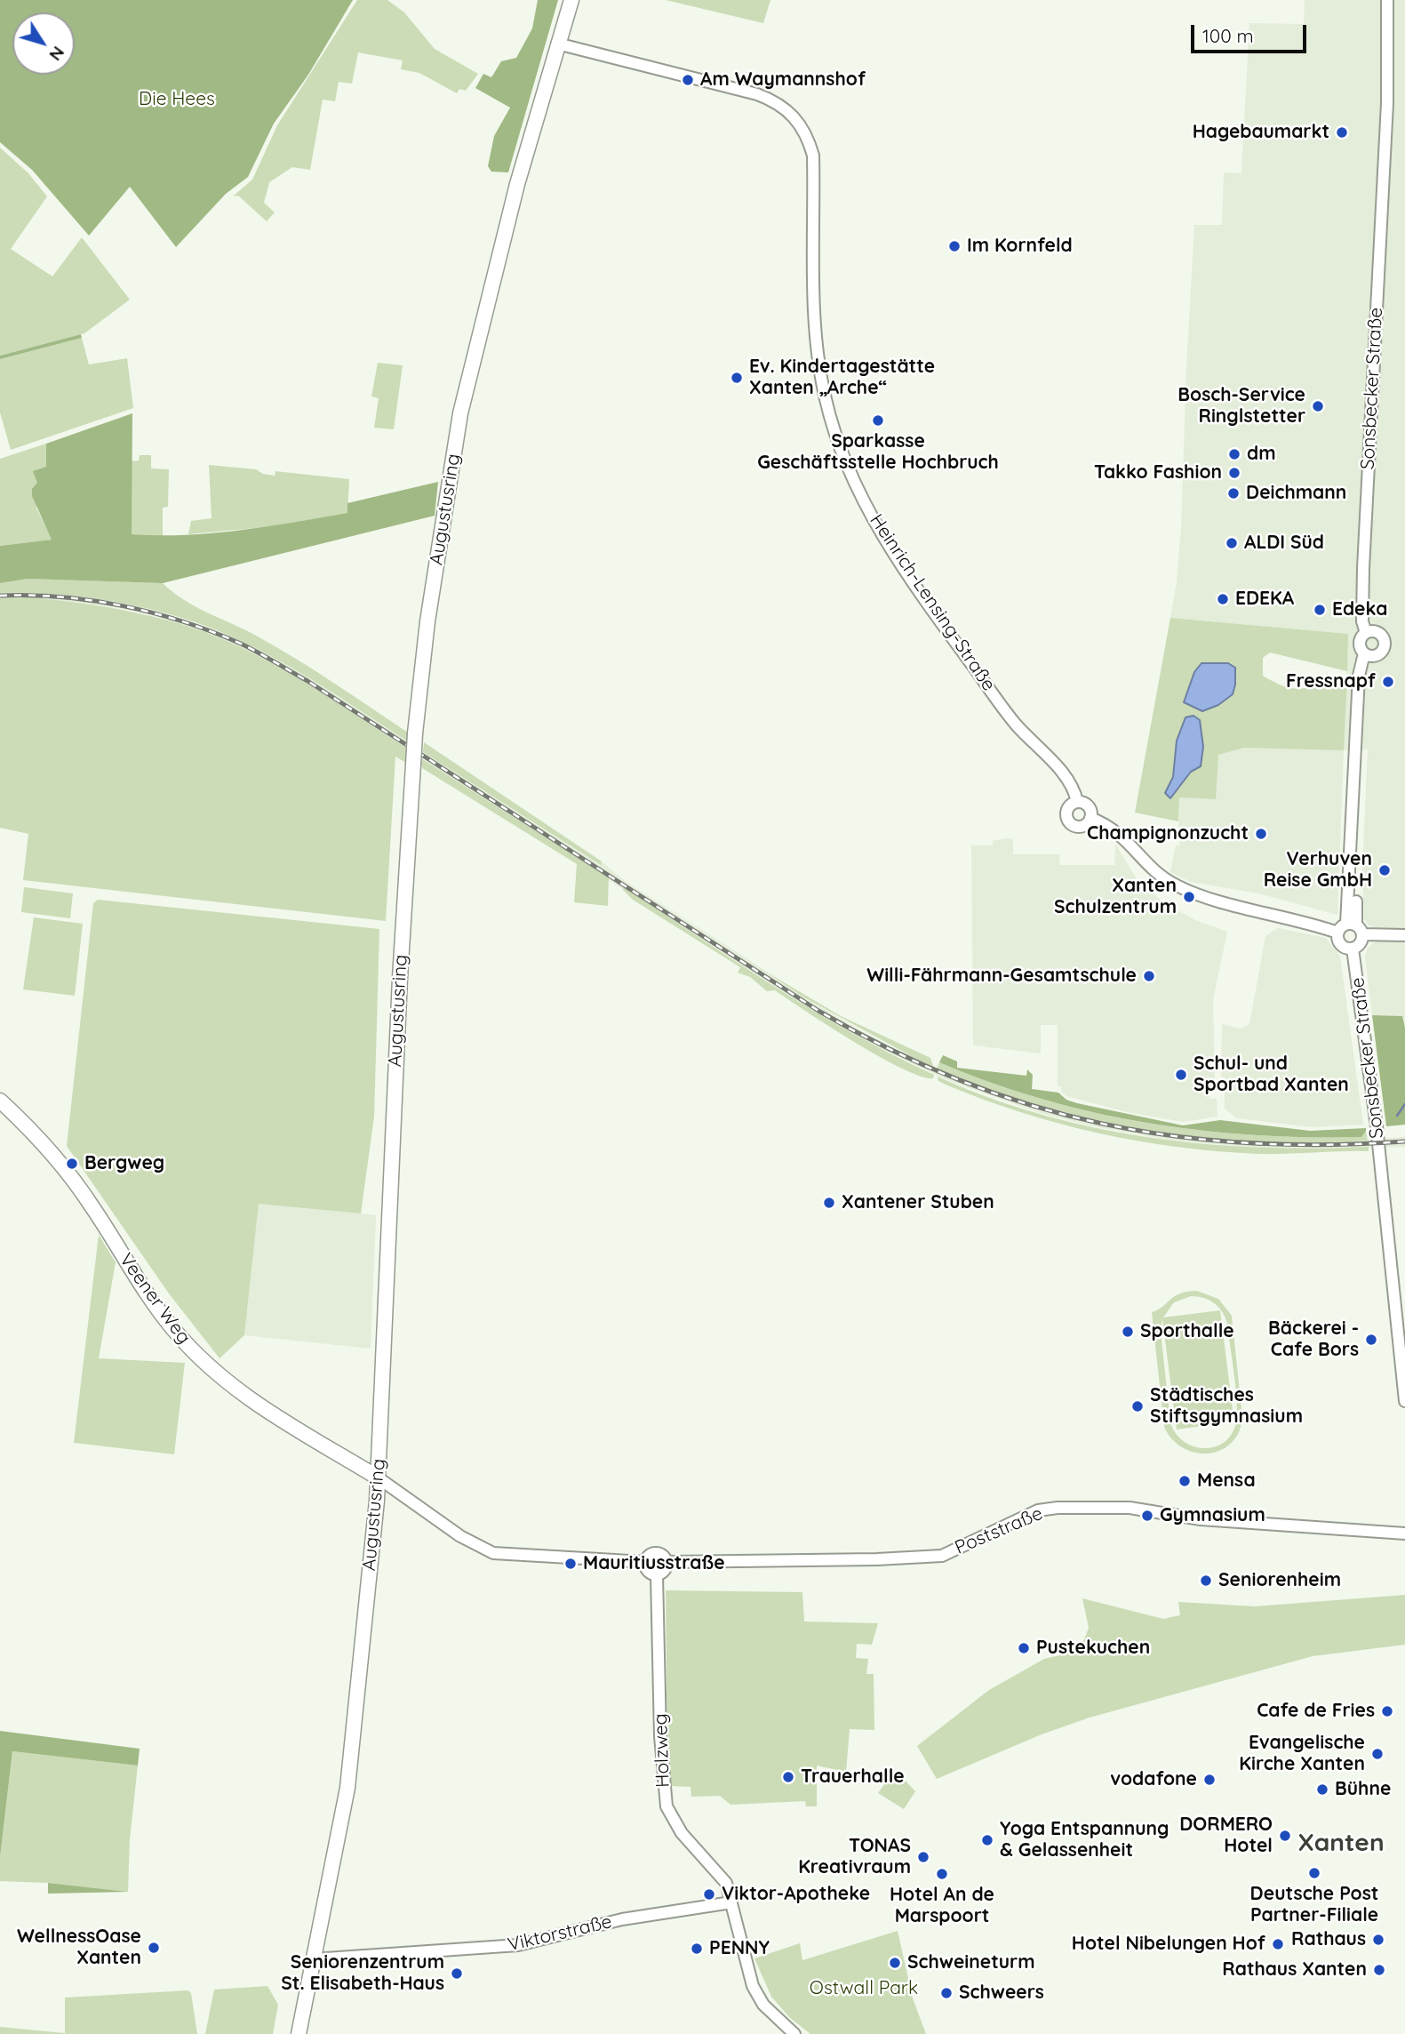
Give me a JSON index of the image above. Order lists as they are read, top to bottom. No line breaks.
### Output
{"streets":{"main road":["Augustusring","Veener Weg"],"street":["Sonsbecker Straße","Heinrich-Lensing-Straße","Poststraße","Holzweg","Viktorstraße"]},"crossings":[["Augustusring","Heinrich-Lensing-Straße"],["Augustusring","Veener Weg"],["Augustusring","Poststraße"],["Augustusring","Viktorstraße"],["Veener Weg","Poststraße"],["Poststraße","Holzweg"],["Holzweg","Viktorstraße"]],"districts":["Xanten"],"parks":["Die Hees","Ostwall Park"],"places":["Am Waymannshof","Hagebaumarkt","Im Kornfeld","Ev. Kindertagestätte Xanten „Arche“","Bosch-Service Ringlstetter","Sparkasse Geschäftsstelle Hochbruch","dm","Takko Fashion","Deichmann","ALDI Süd","EDEKA","Edeka","Fressnapf","Champignonzucht","Verhuven Reise GmbH","Xanten Schulzentrum","Willi-Fährmann-Gesamtschule","Schul- und Sportbad Xanten","Bergweg","Xantener Stuben","Sporthalle","Bäckerei - Cafe Bors","Städtisches Stiftsgymnasium","Mensa","Gymnasium","Mauritiusstraße","Seniorenheim","Pustekuchen","Cafe de Fries","Evangelische Kirche Xanten","Trauerhalle","vodafone","Bühne","DORMERO Hotel","Yoga Entspannung & Gelassenheit","TONAS Kreativraum","Deutsche Post Partner-Filiale","Hotel An de Marspoort","Viktor-Apotheke","Rathaus","Hotel Nibelungen Hof","WellnessOase Xanten","PENNY","Schweineturm","Rathaus Xanten","Seniorenzentrum St. Elisabeth-Haus","Schweers"],"scale_bar":"100 m","north":"bottom right"}
